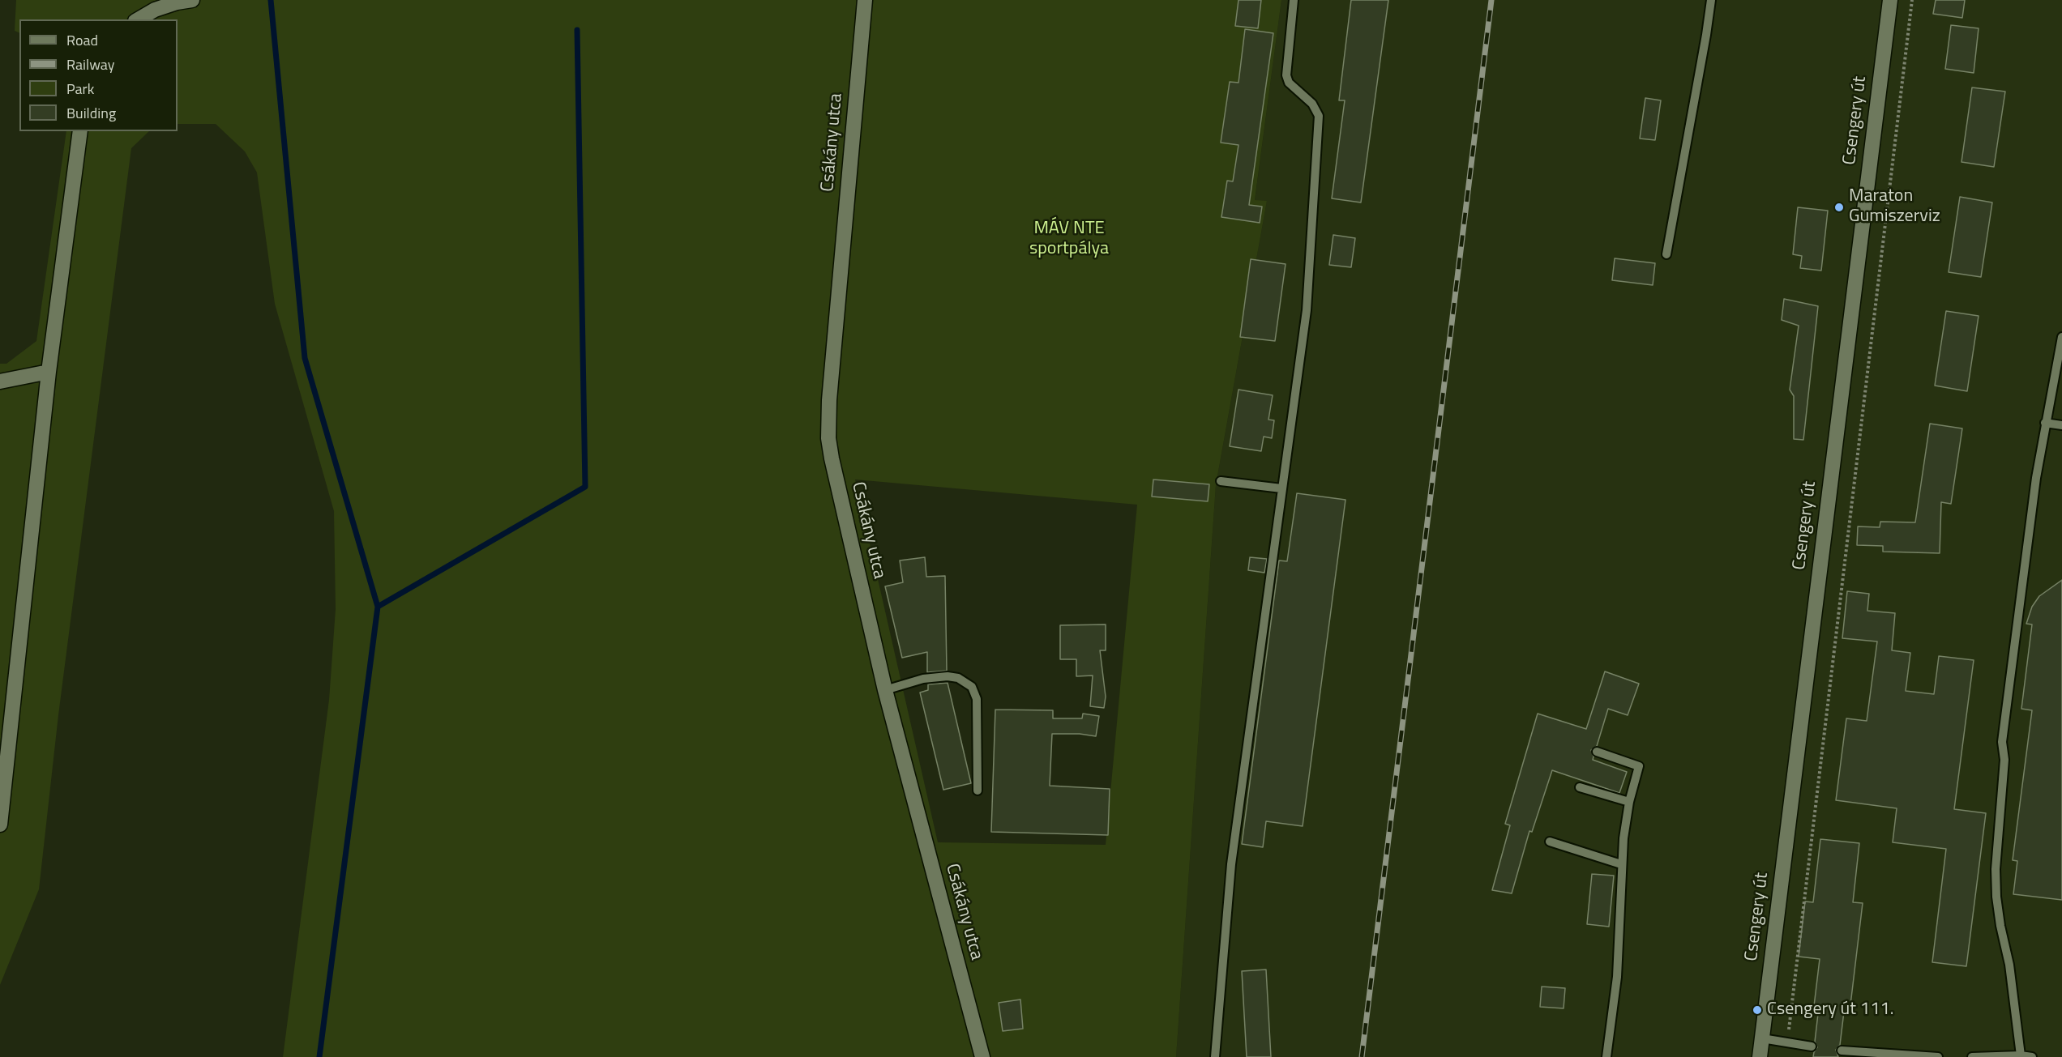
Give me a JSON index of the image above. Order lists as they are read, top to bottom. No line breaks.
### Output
{"streets":{"street":["Csengery út","Csákány utca"]},"parks":["MÁV NTE sportpálya"],"places":["Maraton Gumiszerviz","Csengery út 111."],"legend":["Road","Railway","Park","Building"]}
